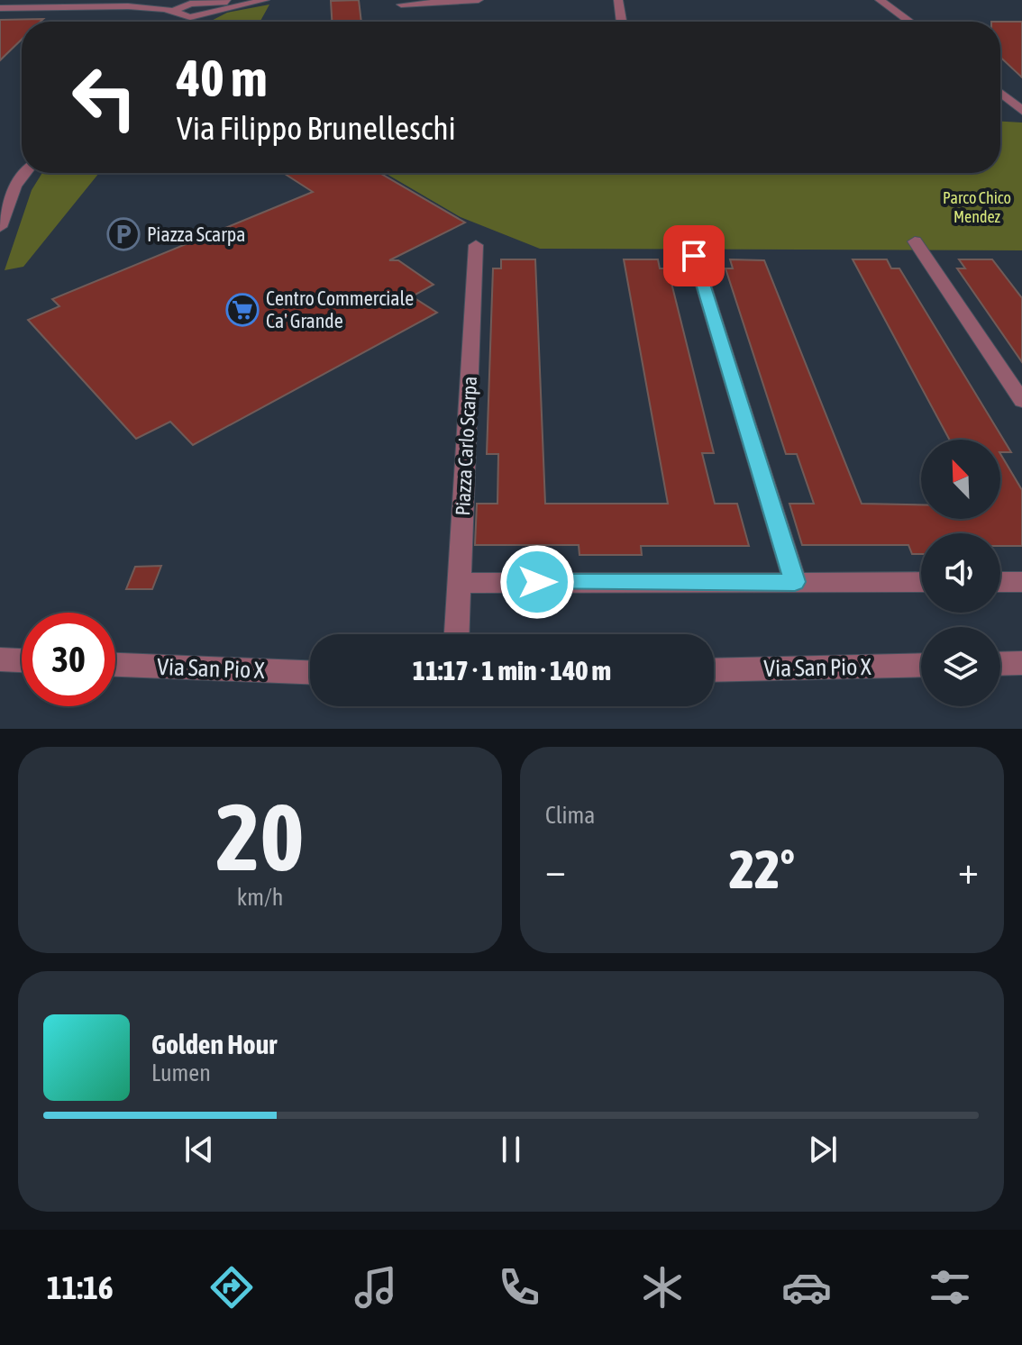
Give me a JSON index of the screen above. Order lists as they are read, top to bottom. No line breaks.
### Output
{"streets":{"street":["Piazza Carlo Scarpa","Via San Pio X"]},"parks":["Parco Chico Mendez"],"places":{"parking":["Piazza Scarpa"],"supermarket":["Centro Commerciale Ca' Grande"]},"north":"top left","page":{"turn":["40 m","Via Filippo Brunelleschi"],"limit":"30","trip":"11:17 · 1 min · 140 m","tile":[["20","km/h"],"Clima"],"heat":["−","22°","+"],"song":["Golden Hour","Lumen"],"tabs":"11:16"}}
